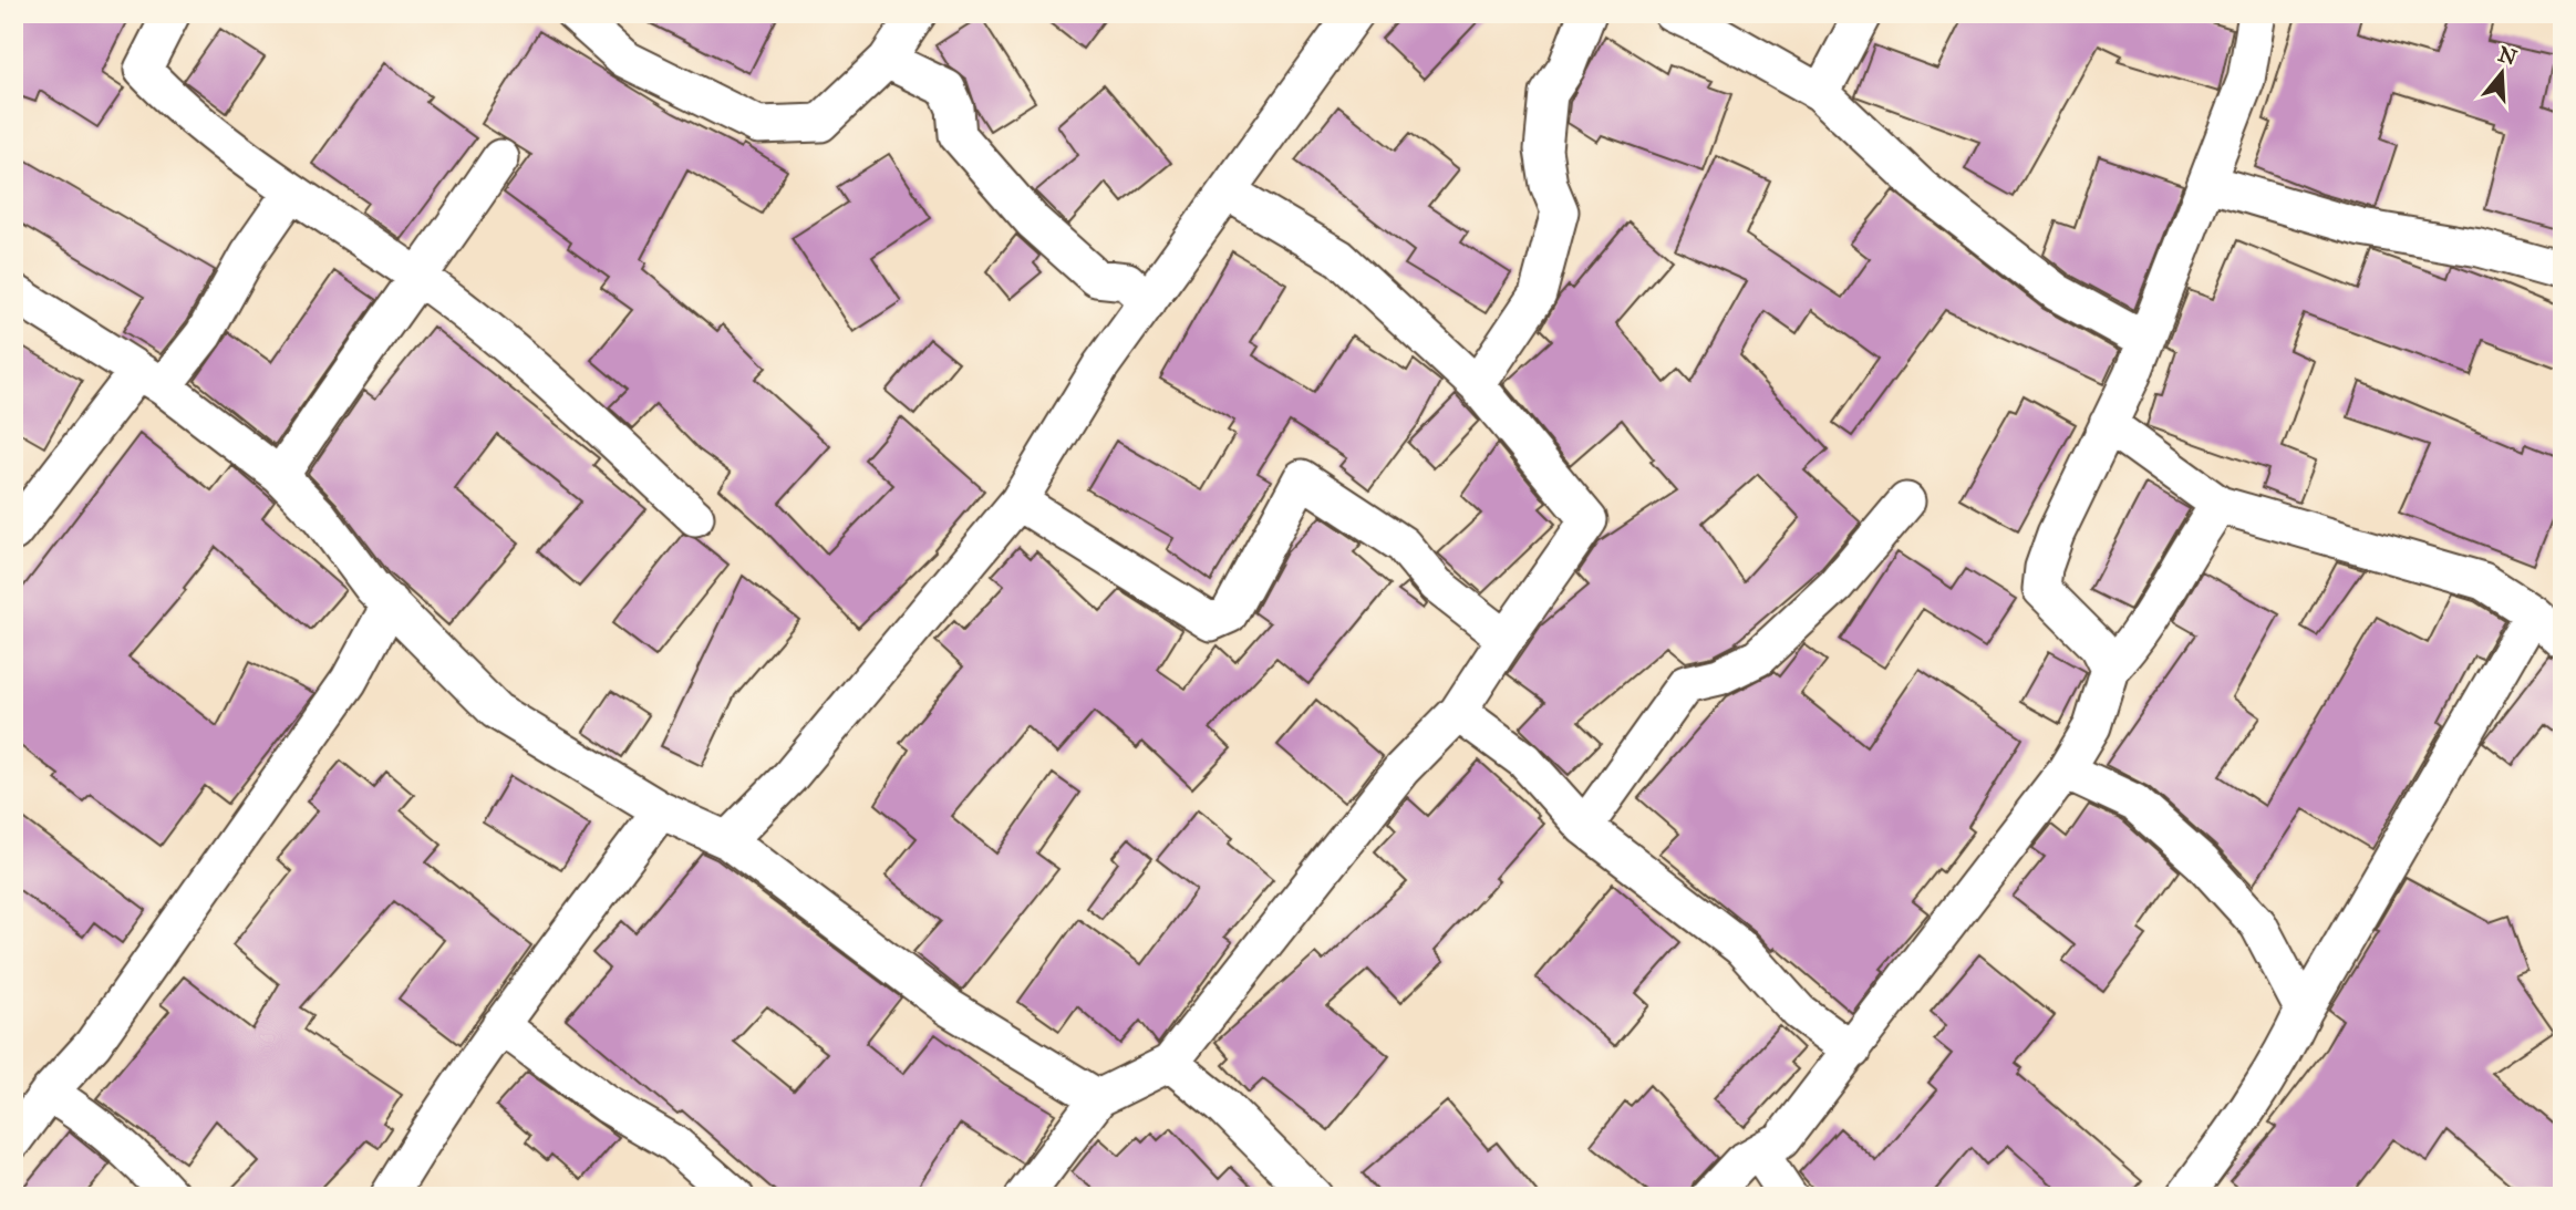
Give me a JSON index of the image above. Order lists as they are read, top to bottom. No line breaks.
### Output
{"north":"top"}
